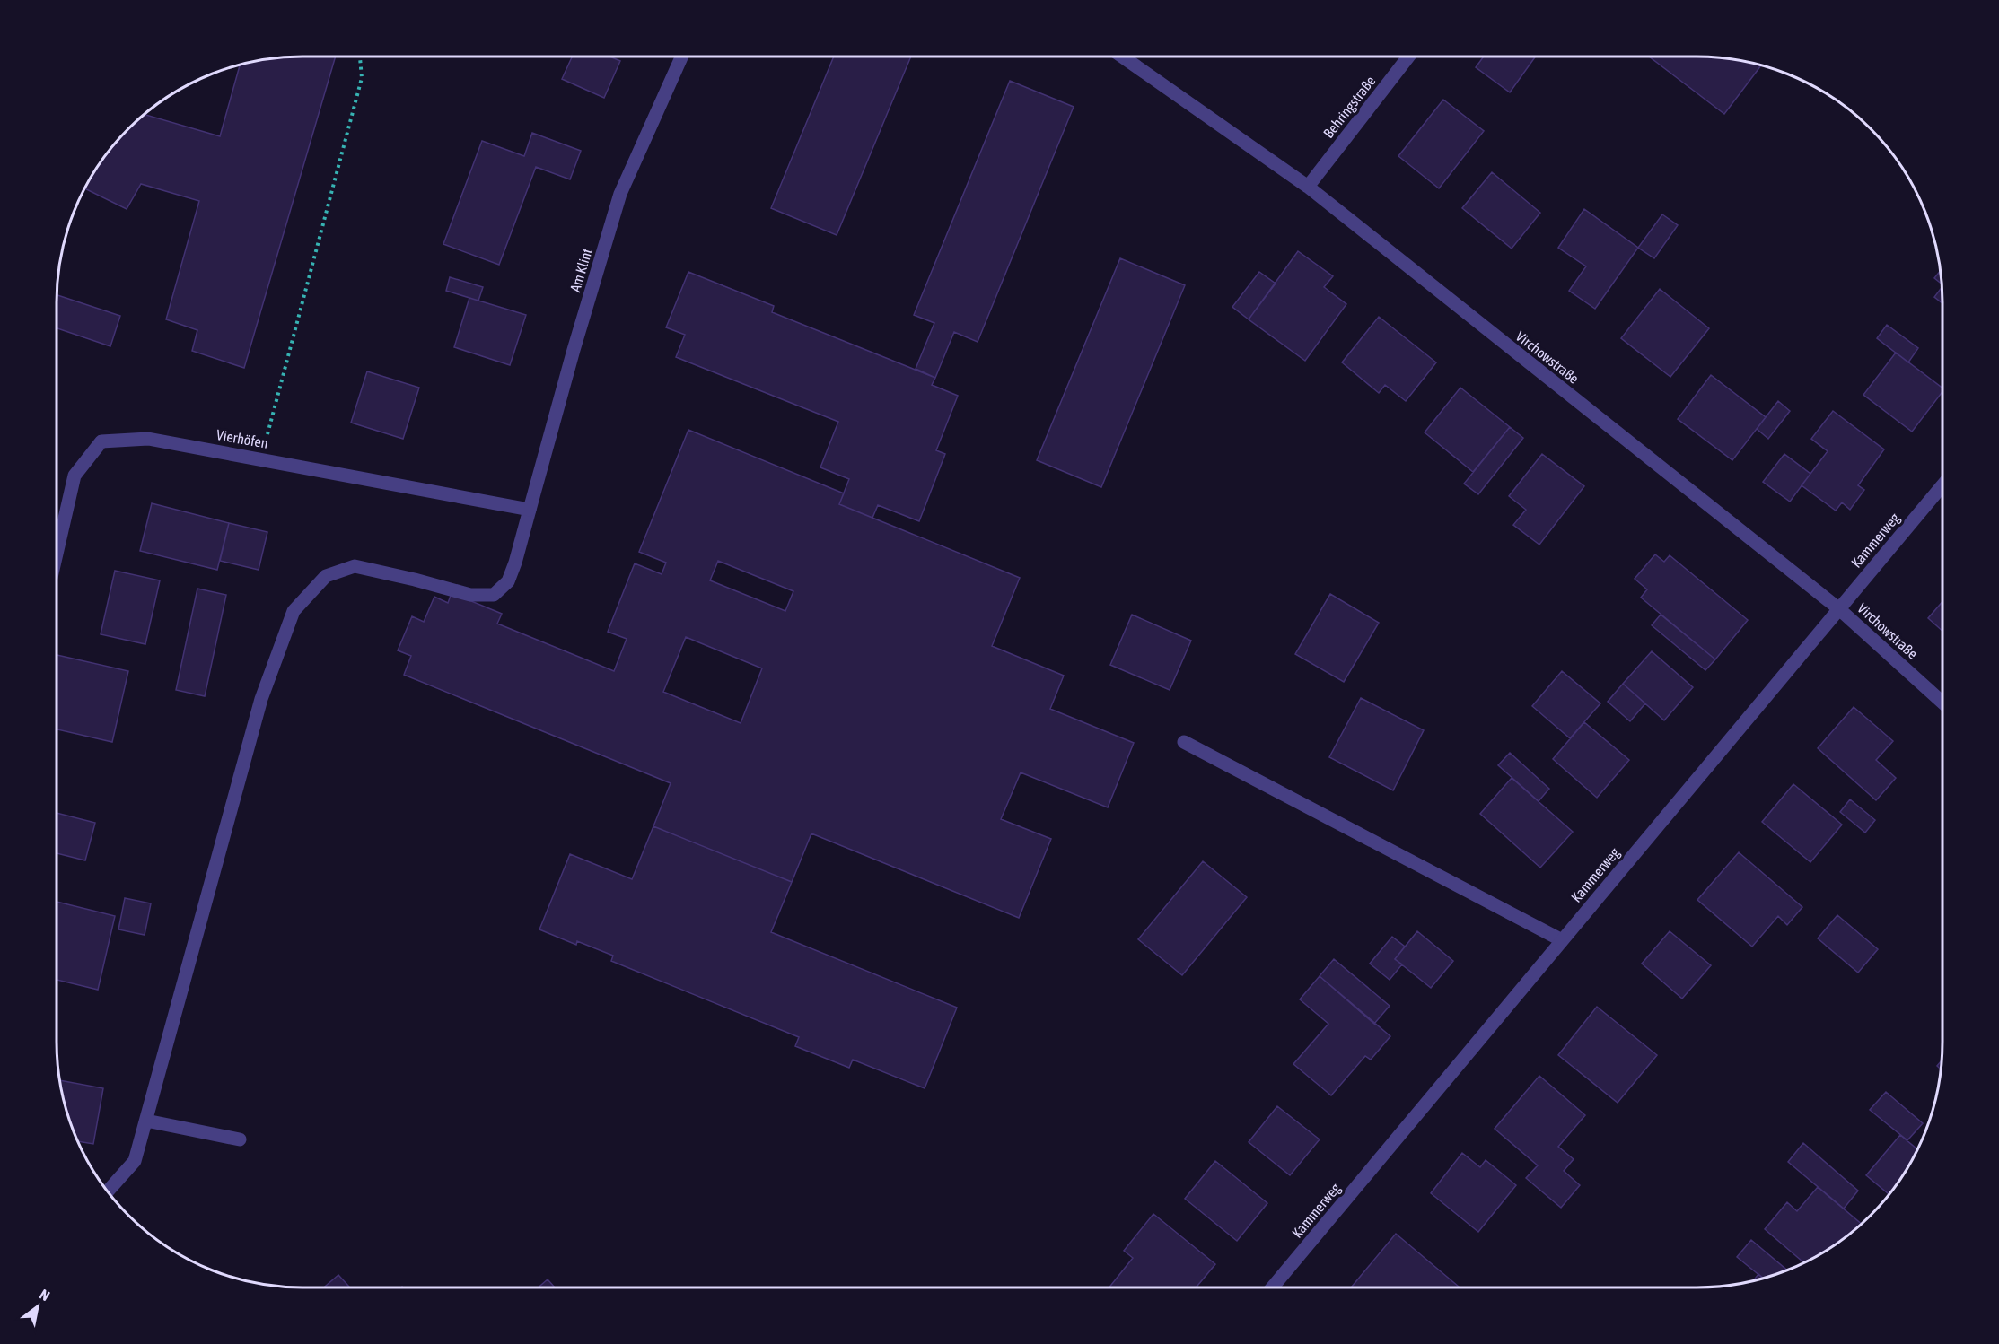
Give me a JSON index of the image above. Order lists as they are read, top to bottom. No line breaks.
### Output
{"streets":{"street":["Behringstraße","Am Klint","Virchowstraße","Vierhöfen","Kammerweg"]},"crossings":[["Behringstraße","Virchowstraße"],["Am Klint","Vierhöfen"],["Virchowstraße","Kammerweg"]],"north":"top right"}
